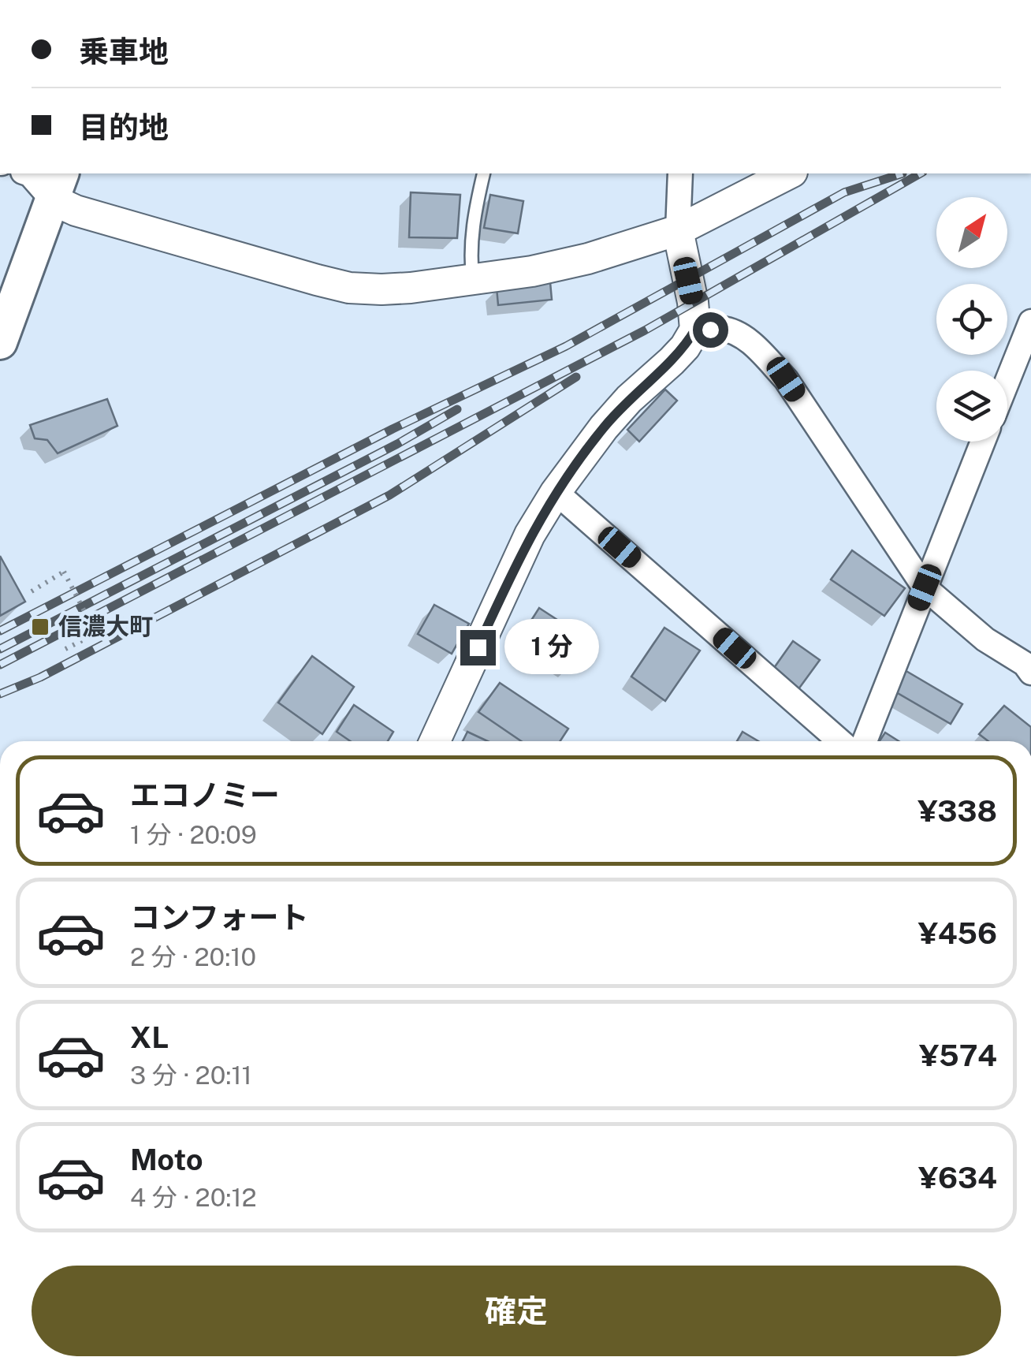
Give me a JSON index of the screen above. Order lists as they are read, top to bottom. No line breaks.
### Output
{"places":{"transit":["信濃大町"]},"north":"top right","page":{"banner":["乗車地","目的地"],"bubble":"1 分","list":[{"name":"エコノミー","note":"1 分 · 20:09","value":"¥338"},{"name":"コンフォート","note":"2 分 · 20:10","value":"¥456"},{"name":"XL","note":"3 分 · 20:11","value":"¥574"},{"name":"Moto","note":"4 分 · 20:12","value":"¥634"}],"buttons":"確定"}}
